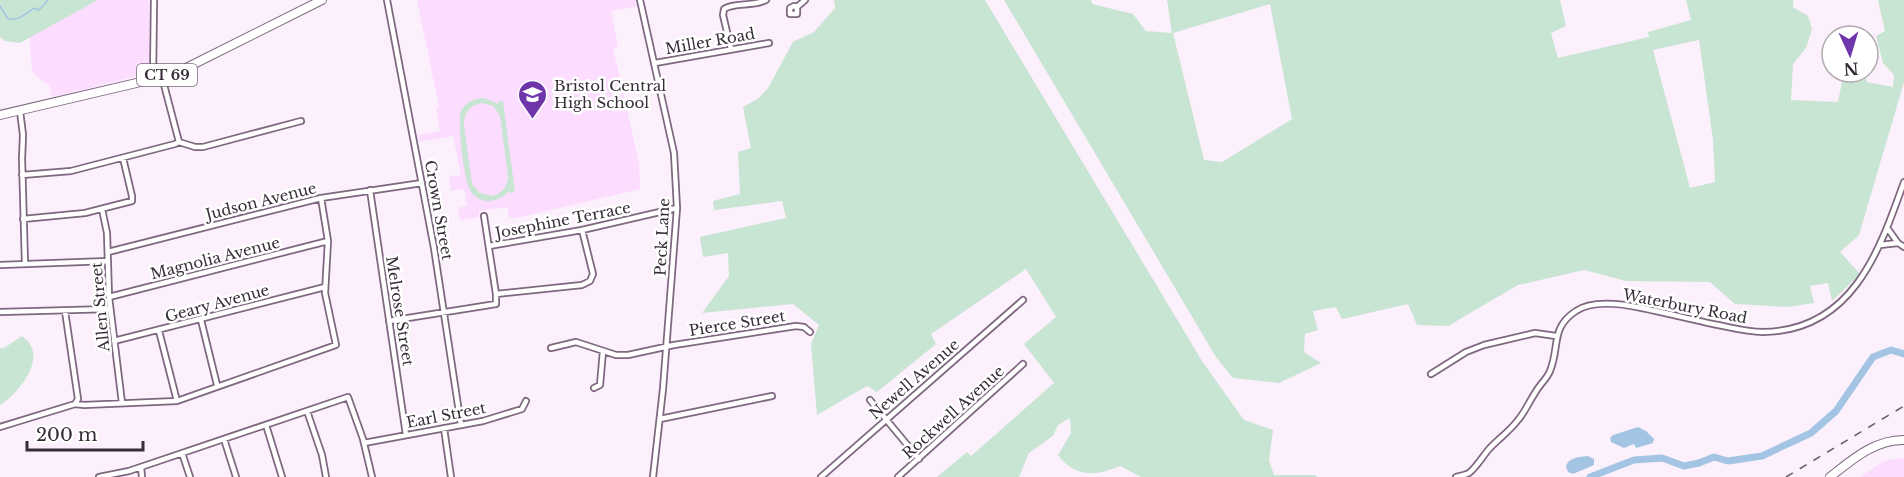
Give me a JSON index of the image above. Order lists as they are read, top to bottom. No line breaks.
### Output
{"streets":{"main road":["CT 69"],"street":["Miller Road","Judson Avenue","Crown Street","Josephine Terrace","Peck Lane","Magnolia Avenue","Geary Avenue","Waterbury Road","Allen Street","Melrose Street","Pierce Street","Newell Avenue","Rockwell Avenue","Earl Street"]},"crossings":[["Miller Road","Peck Lane"],["Judson Avenue","Crown Street"],["Judson Avenue","Allen Street"],["Judson Avenue","Melrose Street"],["Crown Street","Earl Street"],["Josephine Terrace","Peck Lane"],["Peck Lane","Pierce Street"],["Magnolia Avenue","Allen Street"],["Geary Avenue","Allen Street"],["Melrose Street","Earl Street"]],"places":{"school or university":["Bristol Central High School"]},"scale_bar":"200 m","north":"bottom"}
